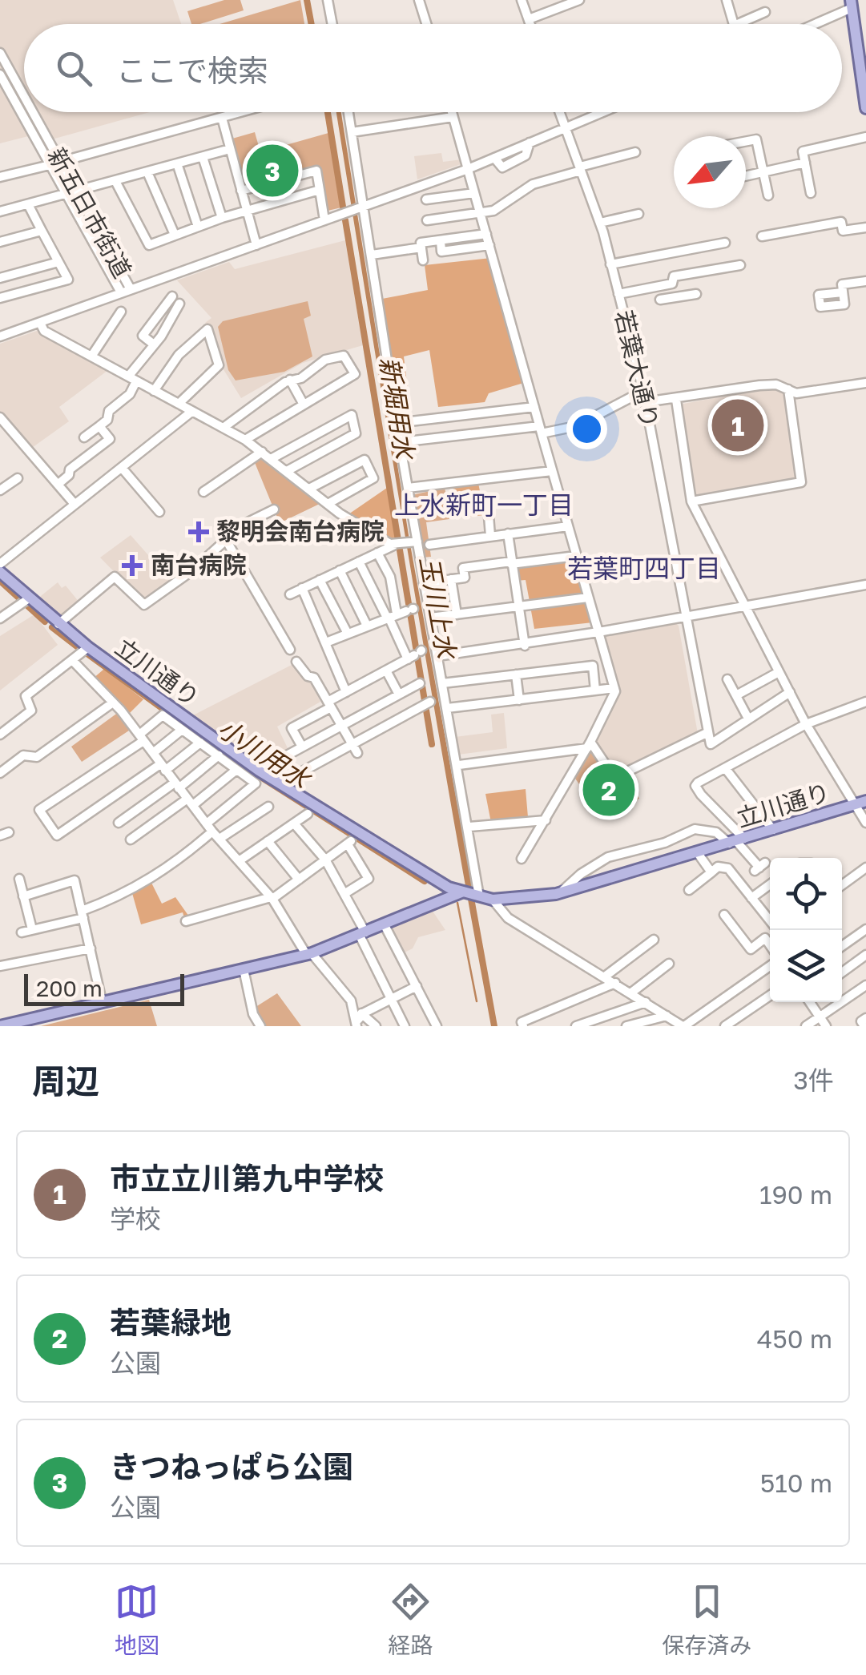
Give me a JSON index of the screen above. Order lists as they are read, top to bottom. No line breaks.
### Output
{"streets":{"main road":["立川通り"],"street":["新五日市街道","若葉大通り"]},"districts":["上水新町一丁目","若葉町四丁目"],"water":["新堀用水","玉川上水","小川用水"],"places":{"health":["黎明会南台病院","南台病院"]},"scale_bar":"200 m","north":"bottom left","page":{"search":"ここで検索","pins":["3","1","2"],"scale":"200 m","heading":["周辺","3件"],"list":[{"mark":"1","name":"市立立川第九中学校","note":"学校","value":"190 m"},{"mark":"2","name":"若葉緑地","note":"公園","value":"450 m"},{"mark":"3","name":"きつねっぱら公園","note":"公園","value":"510 m"}],"nav":["地図","経路","保存済み"]}}
